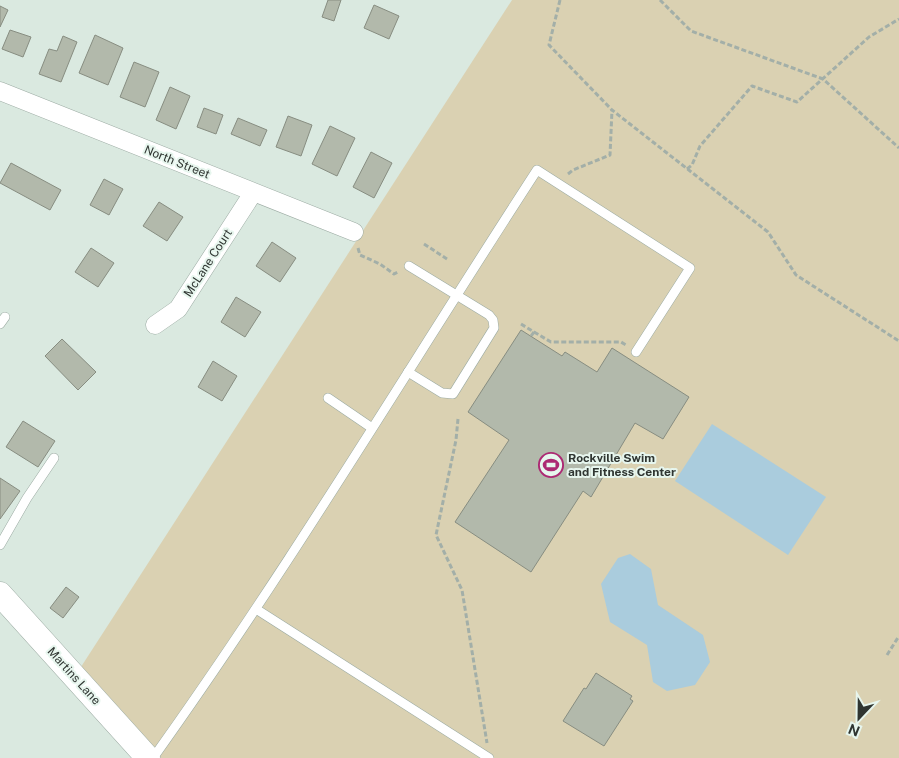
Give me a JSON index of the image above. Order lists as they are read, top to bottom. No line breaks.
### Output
{"streets":{"street":["North Street","McLane Court","Martins Lane"]},"crossings":[["North Street","McLane Court"]],"places":{"sports":["Rockville Swim and Fitness Center"]},"north":"bottom"}
